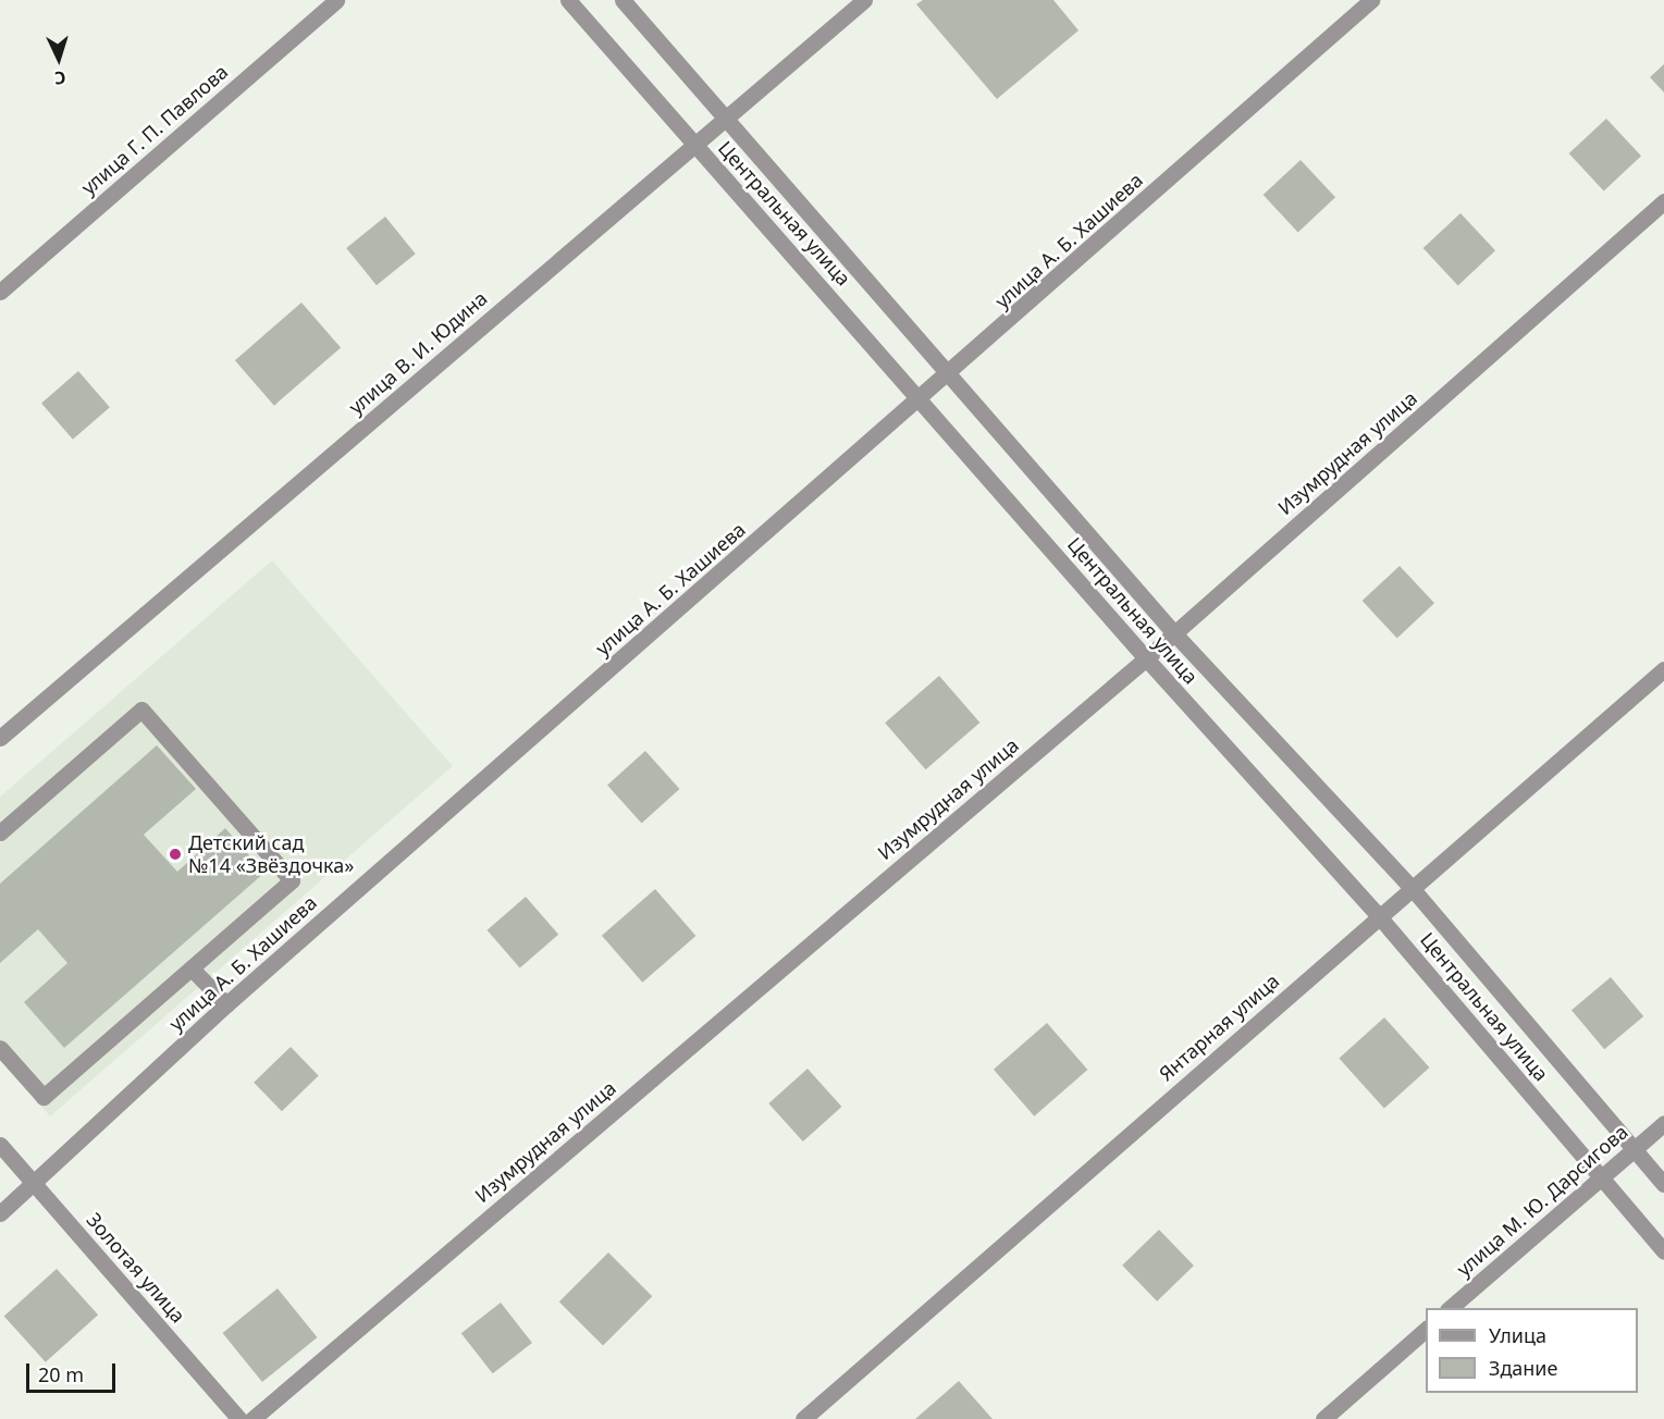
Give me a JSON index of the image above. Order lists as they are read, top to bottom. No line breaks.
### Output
{"streets":{"street":["улица Г. П. Павлова","Центральная улица","улица А. Б. Хашиева","улица В. И. Юдина","Изумрудная улица","Янтарная улица","улица М. Ю. Дарсигова","Золотая улица"]},"crossings":[["Центральная улица","улица А. Б. Хашиева"],["Центральная улица","улица В. И. Юдина"],["Центральная улица","Изумрудная улица"],["Центральная улица","Янтарная улица"],["Центральная улица","улица М. Ю. Дарсигова"],["улица А. Б. Хашиева","Золотая улица"]],"places":["Детский сад №14 «Звёздочка»"],"legend":["Улица","Здание"],"scale_bar":"20 m","north":"bottom"}
